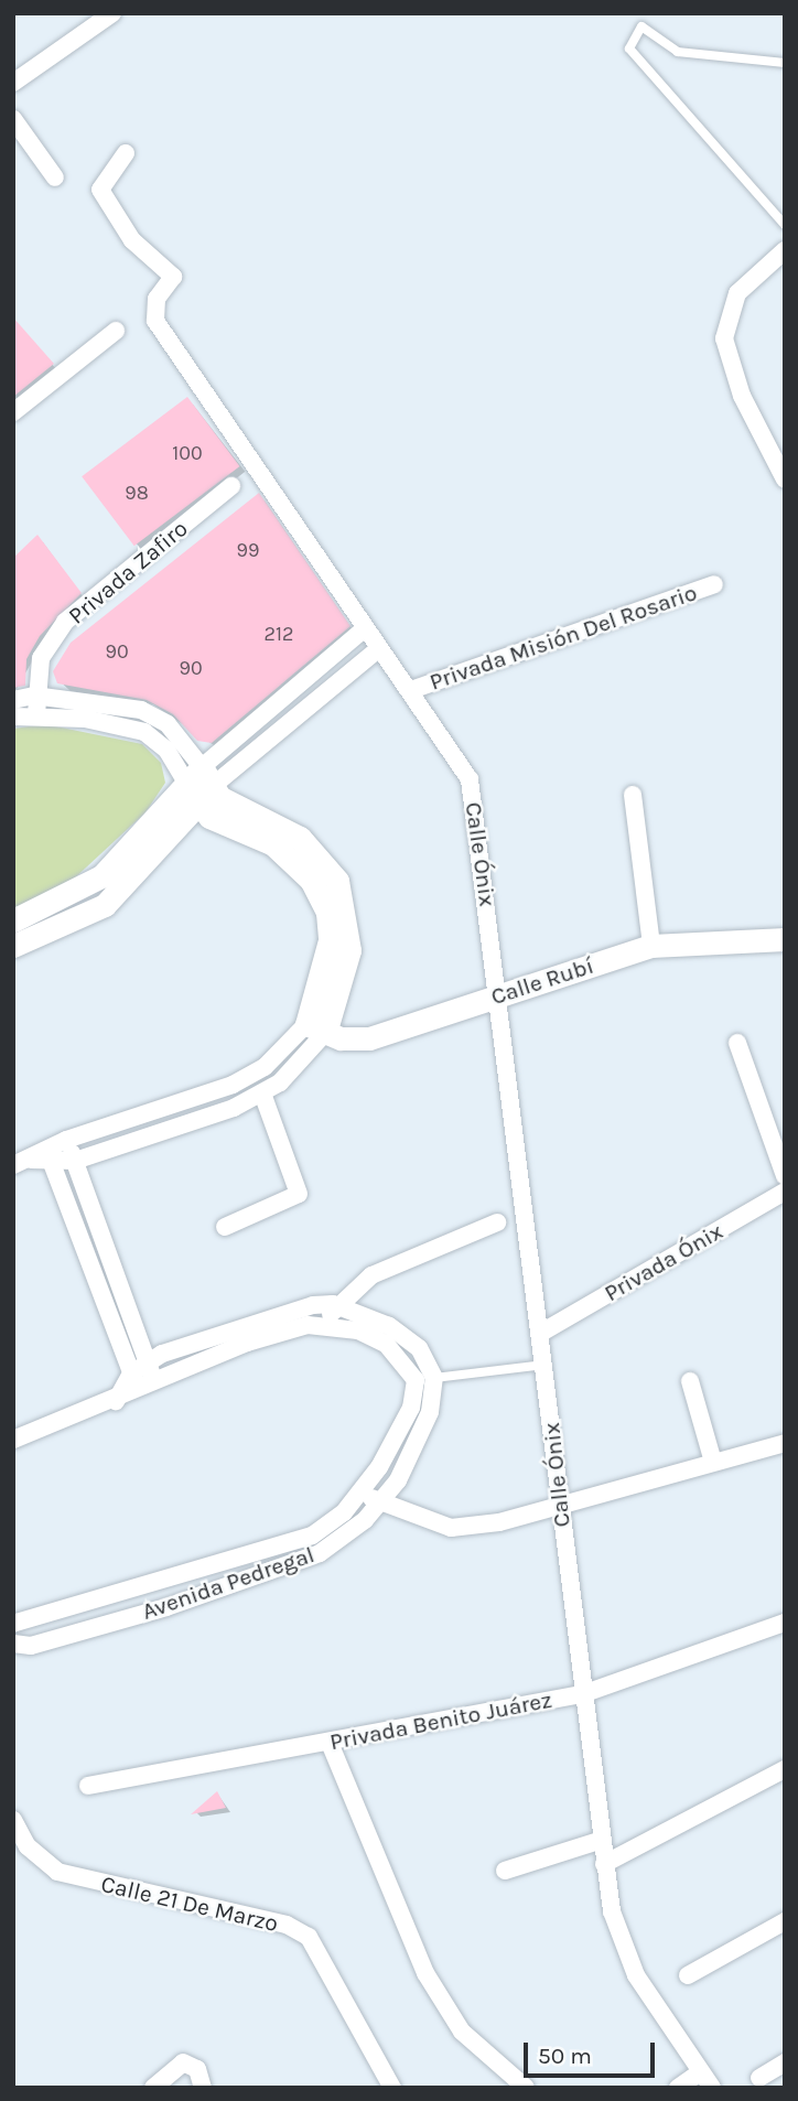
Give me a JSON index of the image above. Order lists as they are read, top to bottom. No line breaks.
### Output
{"streets":{"street":["Privada Zafiro","Privada Misión Del Rosario","Calle Ónix","Calle Rubí","Privada Ónix","Avenida Pedregal","Privada Benito Juárez","Calle 21 De Marzo"]},"crossings":[["Privada Misión Del Rosario","Calle Ónix"],["Calle Ónix","Calle Rubí"],["Calle Ónix","Privada Ónix"],["Calle Ónix","Privada Benito Juárez"]],"house_numbers":["100","98","99","212","90","90"],"scale_bar":"50 m"}
